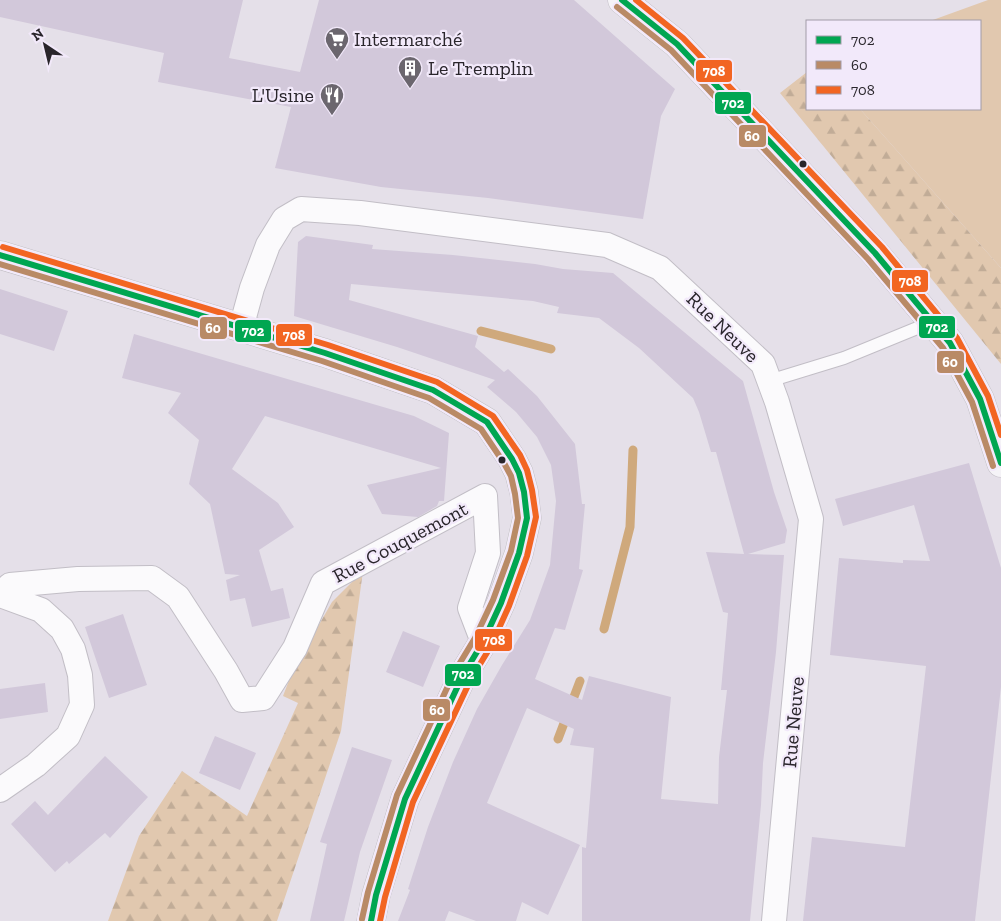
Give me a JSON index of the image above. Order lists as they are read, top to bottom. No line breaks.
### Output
{"streets":{"street":["Rue Neuve","Rue Couquemont"]},"places":{"supermarket":["Intermarché"],"building":["Le Tremplin"],"restaurant":["L'Usine"]},"lines":["transit line 702","transit line 708","transit line 60"],"legend":["702","60","708"],"north":"top left"}
